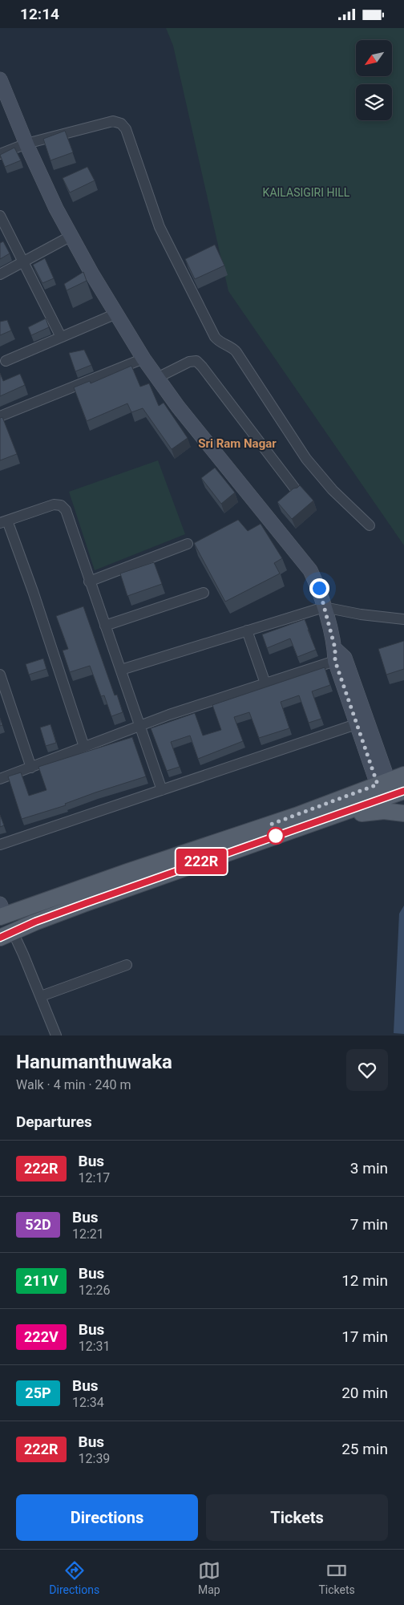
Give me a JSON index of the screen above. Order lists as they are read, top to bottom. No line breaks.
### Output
{"districts":["Sri Ram Nagar"],"parks":["KAILASIGIRI HILL"],"lines":["bus line 222R"],"north":"bottom left","page":{"status":"12:14","on_map":"222R","heading":[["Hanumanthuwaka","Walk · 4 min · 240 m"],"Departures"],"list":[{"mark":"222R","name":"Bus","note":"12:17","value":"3 min"},{"mark":"52D","name":"Bus","note":"12:21","value":"7 min"},{"mark":"211V","name":"Bus","note":"12:26","value":"12 min"},{"mark":"222V","name":"Bus","note":"12:31","value":"17 min"},{"mark":"25P","name":"Bus","note":"12:34","value":"20 min"},{"mark":"222R","name":"Bus","note":"12:39","value":"25 min"}],"buttons":["Directions","Tickets"],"tabs":["Directions","Map","Tickets"]}}
